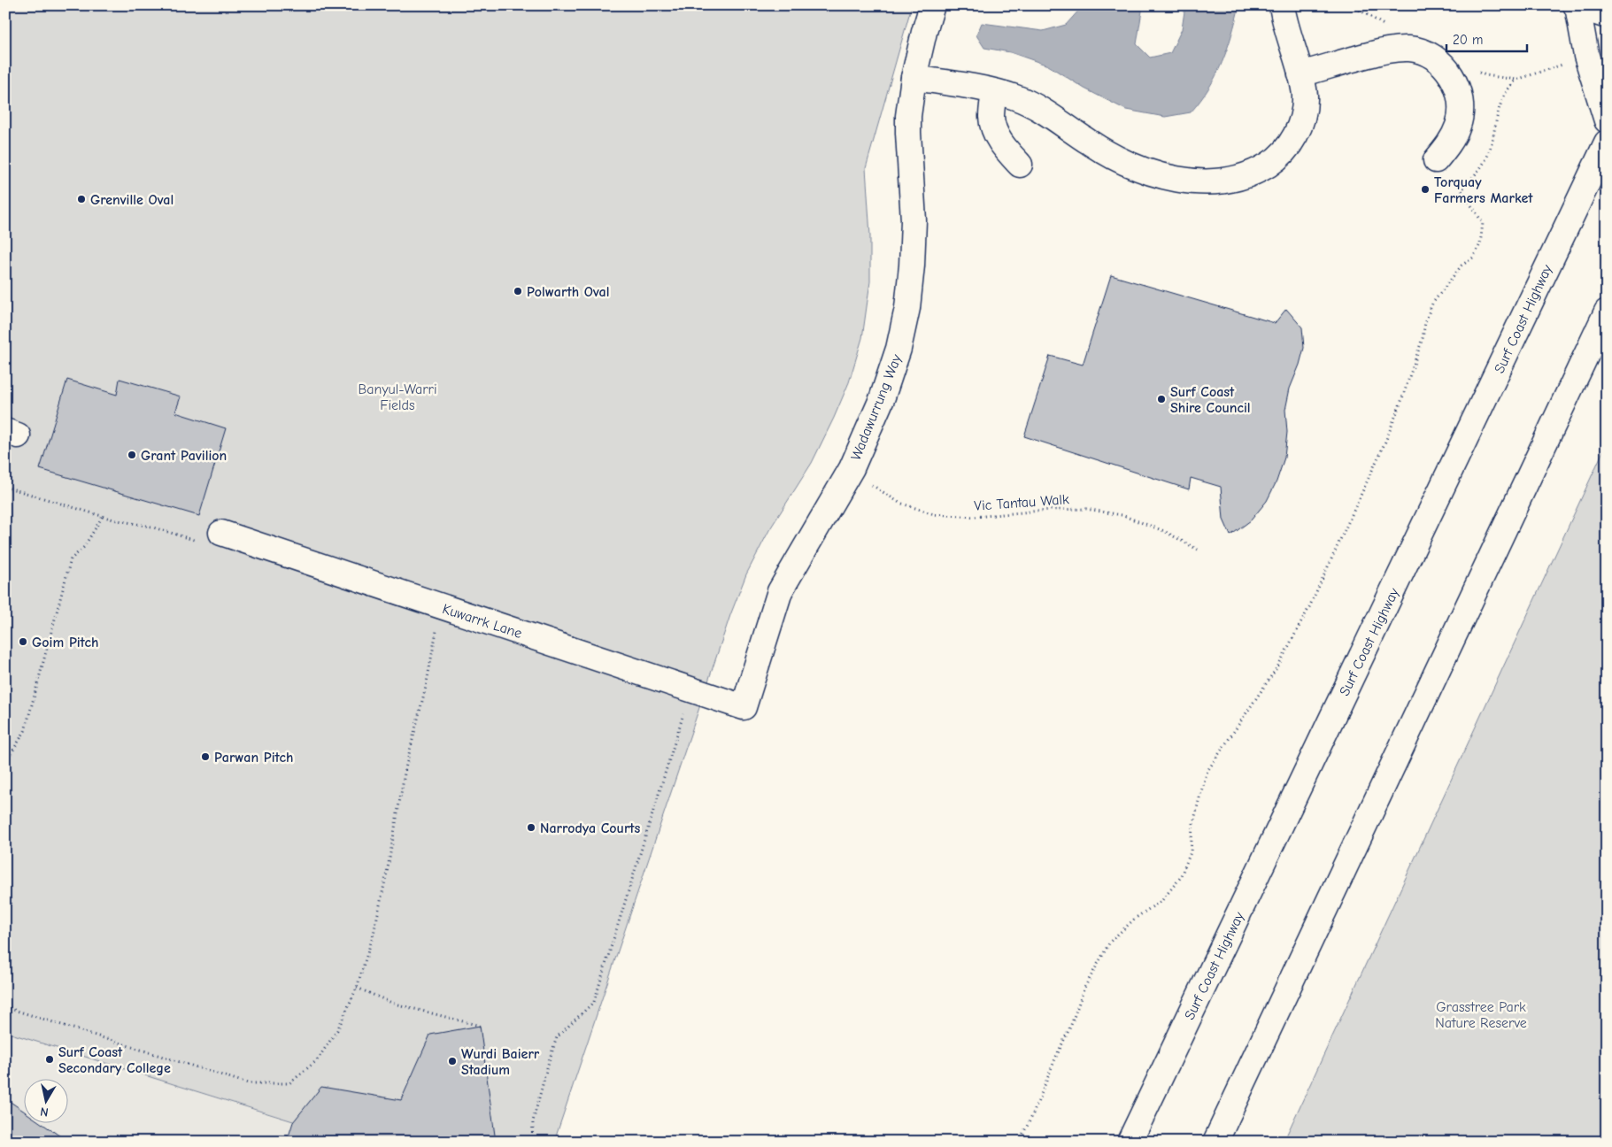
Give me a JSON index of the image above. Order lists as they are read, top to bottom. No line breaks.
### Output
{"streets":{"main road":["Surf Coast Highway","Wadawurrung Way","Kuwarrk Lane"],"path":["Vic Tantau Walk"]},"crossings":[["Wadawurrung Way","Vic Tantau Walk"],["Wadawurrung Way","Kuwarrk Lane"]],"parks":["Banyul-Warri Fields","Grasstree Park Nature Reserve"],"places":["Torquay Farmers Market","Grenville Oval","Polwarth Oval","Surf Coast Shire Council","Grant Pavilion","Goim Pitch","Parwan Pitch","Narrodya Courts","Surf Coast Secondary College","Wurdi Baierr Stadium"],"scale_bar":"20 m","north":"bottom"}
